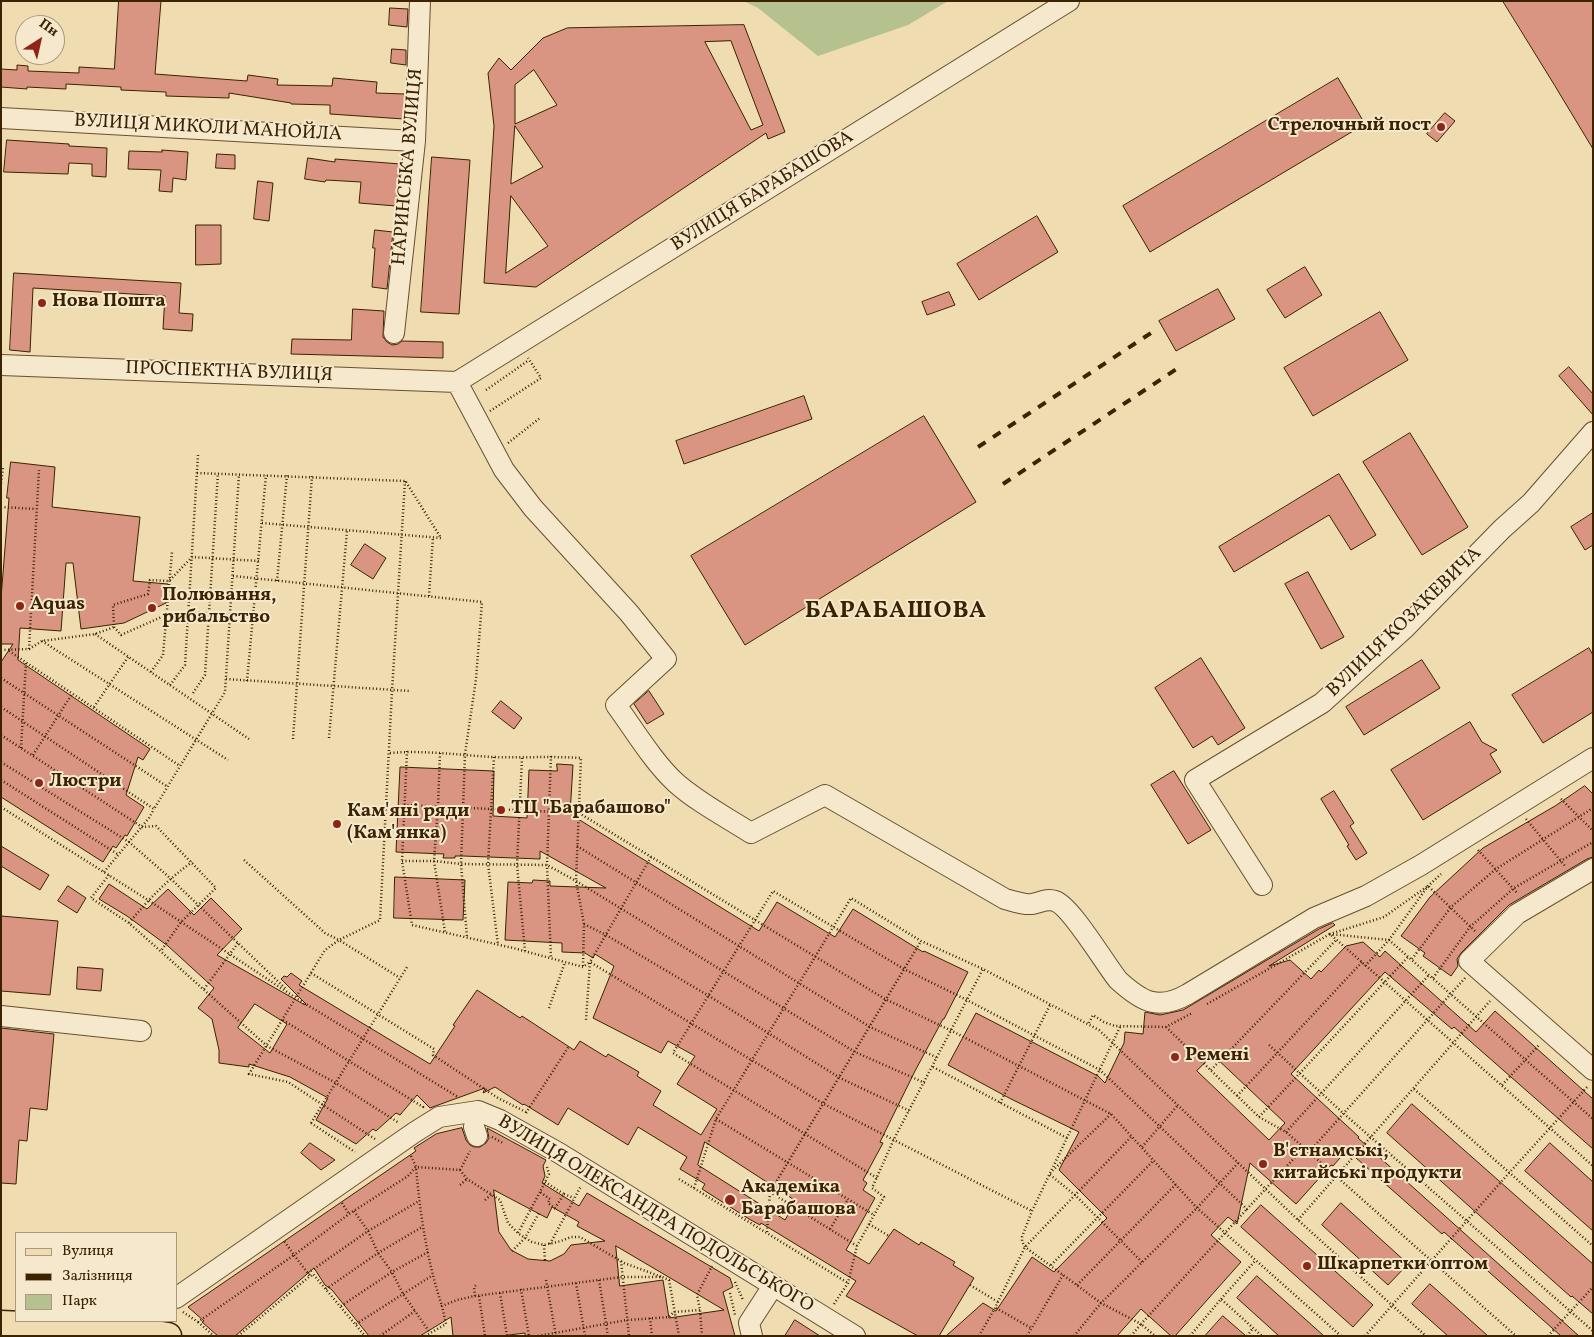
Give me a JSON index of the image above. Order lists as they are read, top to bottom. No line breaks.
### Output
{"streets":{"street":["ВУЛИЦЯ МИКОЛИ МАНОЙЛА","НАРИНСЬКА ВУЛИЦЯ","ВУЛИЦЯ БАРАБАШОВА","ПРОСПЕКТНА ВУЛИЦЯ","ВУЛИЦЯ КОЗАКЕВИЧА","ВУЛИЦЯ ОЛЕКСАНДРА ПОДОЛЬСЬКОГО"]},"crossings":[["ВУЛИЦЯ МИКОЛИ МАНОЙЛА","НАРИНСЬКА ВУЛИЦЯ"],["ВУЛИЦЯ БАРАБАШОВА","ПРОСПЕКТНА ВУЛИЦЯ"]],"districts":["БАРАБАШОВА"],"places":["Стрелочный пост","Нова Пошта","Aquas","Полювання, рибальство","Люстри","ТЦ \"Барабашово\"","Кам'яні ряди (Кам'янка)","Ремені","В'єтнамські, китайські продукти","Академіка Барабашова","Шкарпетки оптом"],"legend":["Вулиця","Залізниця","Парк"],"north":"top right"}
